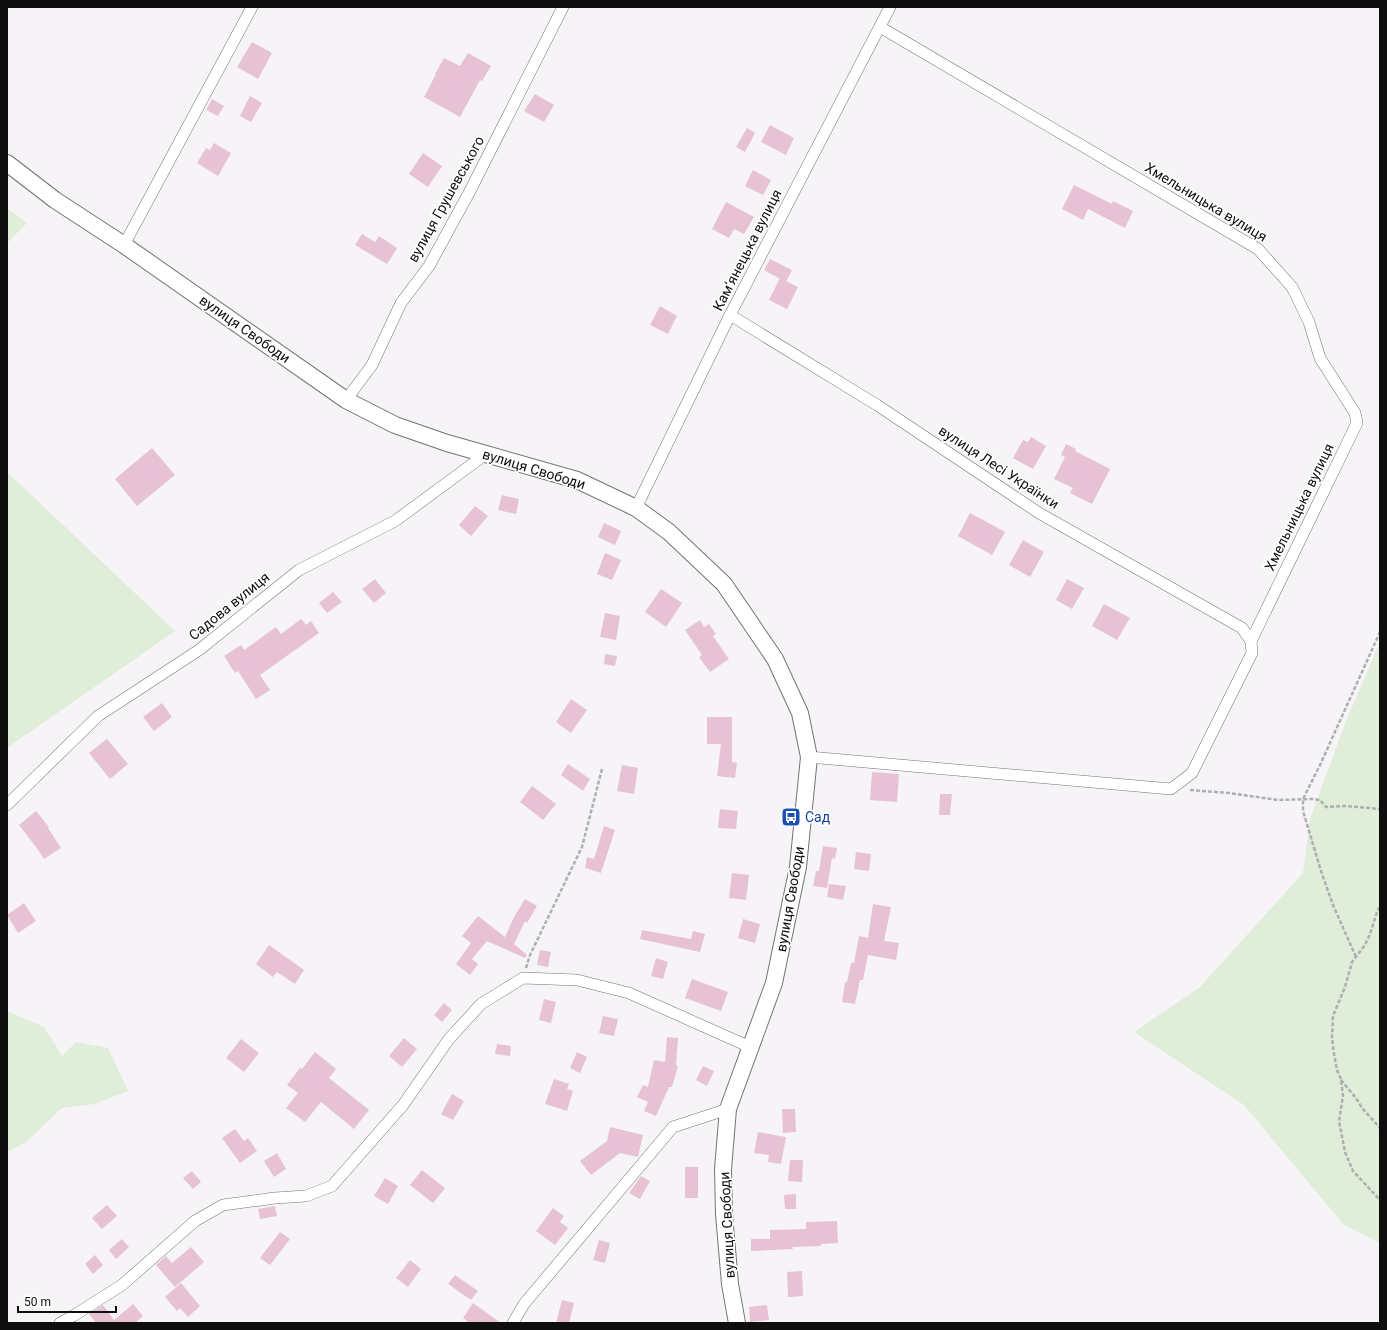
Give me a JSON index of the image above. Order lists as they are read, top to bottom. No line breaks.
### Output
{"streets":{"street":["вулиця Грушевського","Хмельницька вулиця","Камʼянецька вулиця","вулиця Свободи","вулиця Лесі Українки","Садова вулиця"]},"crossings":[["вулиця Грушевського","вулиця Свободи"],["Хмельницька вулиця","Камʼянецька вулиця"],["Хмельницька вулиця","вулиця Лесі Українки"],["Камʼянецька вулиця","вулиця Свободи"],["Камʼянецька вулиця","вулиця Лесі Українки"],["вулиця Свободи","Садова вулиця"]],"places":{"bus stop":["Сад"]},"scale_bar":"50 m"}
